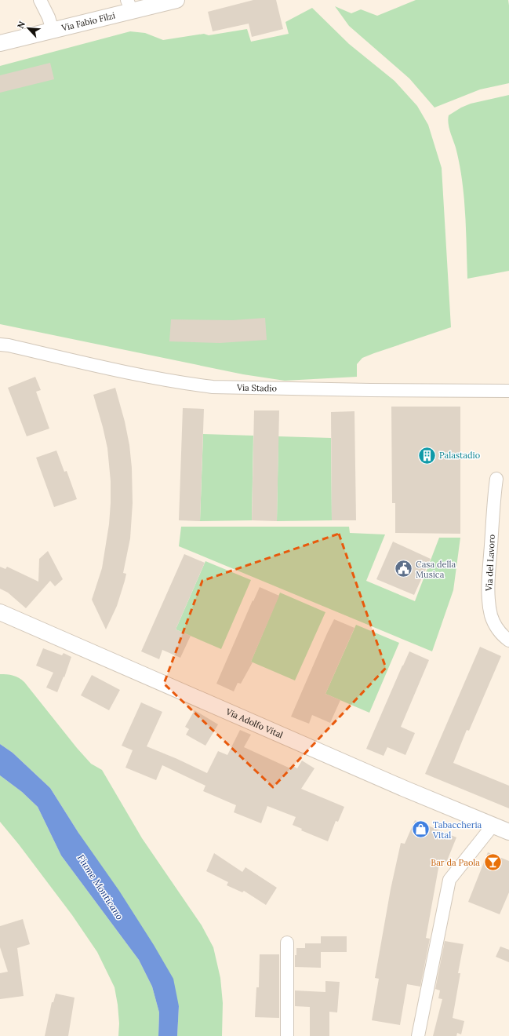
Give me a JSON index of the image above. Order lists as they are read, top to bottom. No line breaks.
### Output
{"streets":{"street":["Via Fabio Filzi","Via Stadio","Via del Lavoro","Via Adolfo Vital"]},"water":["Fiume Monticano"],"places":{"building":["Palastadio"],"public building":["Casa della Musica"],"shop":["Tabaccheria Vital"],"bar":["Bar da Paola"]},"north":"top left"}
